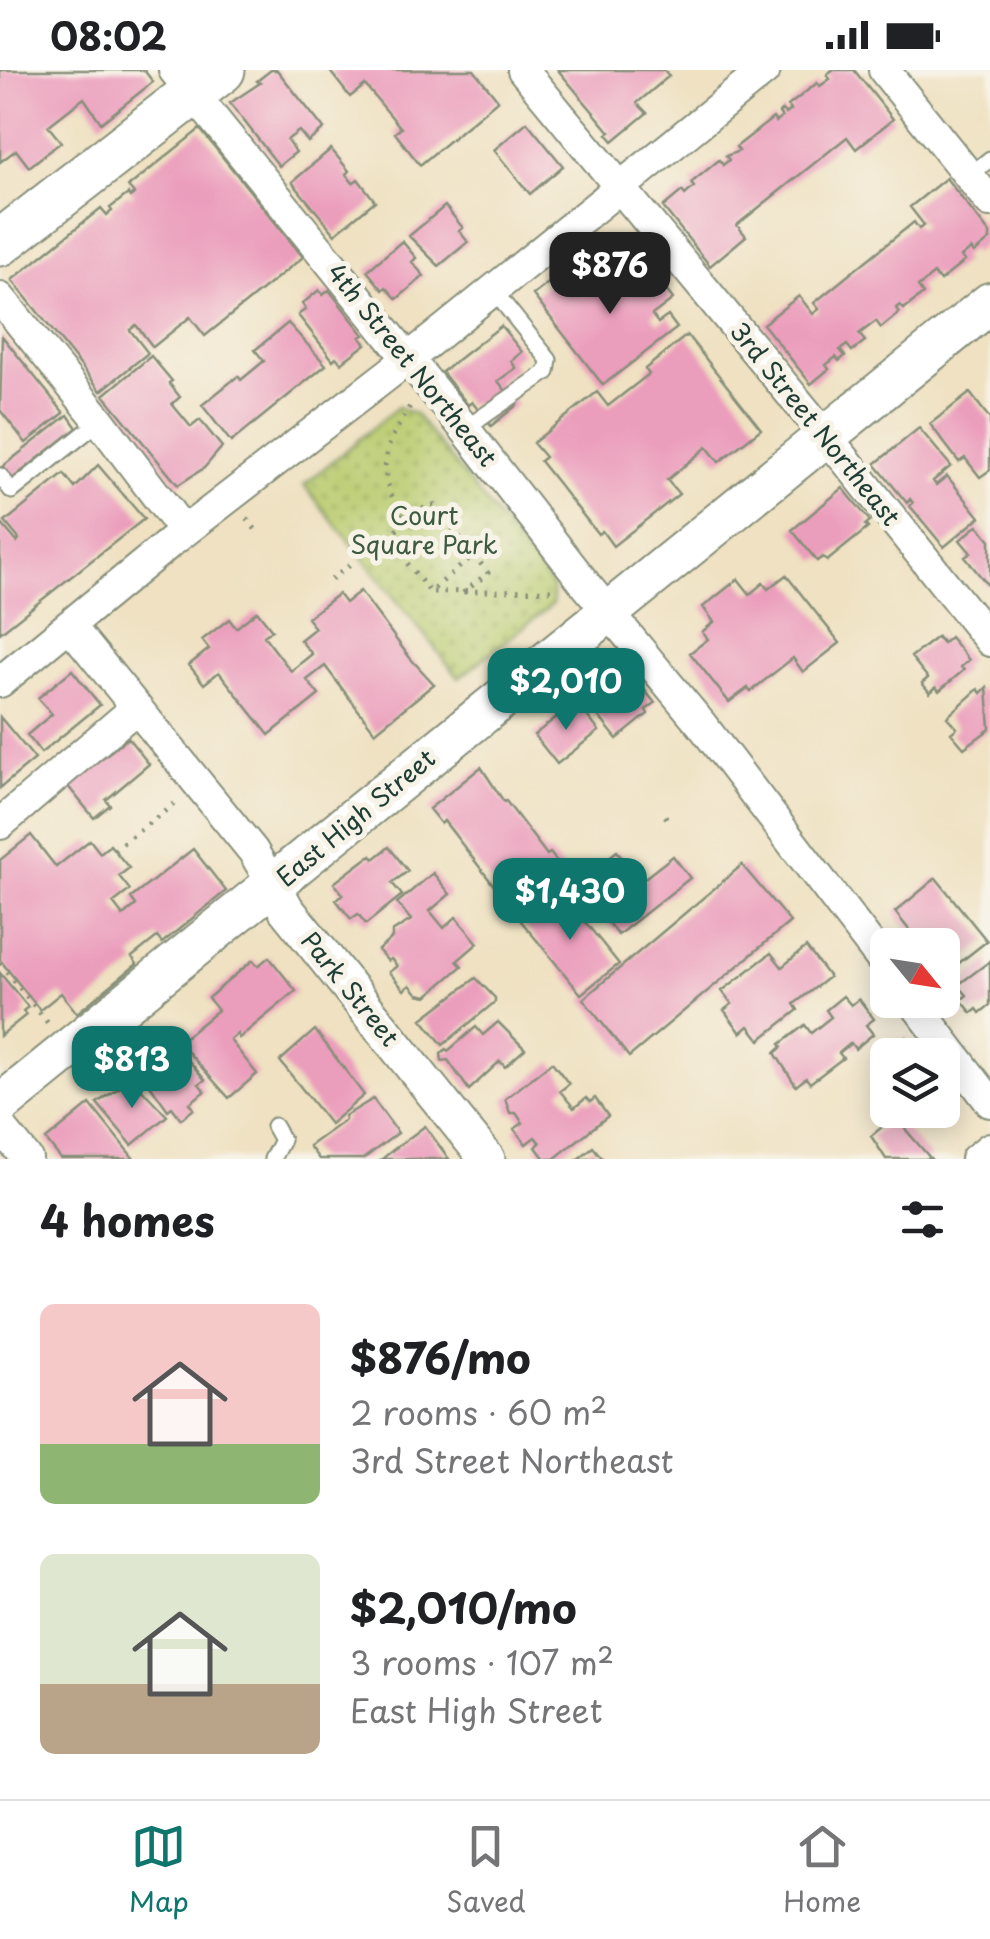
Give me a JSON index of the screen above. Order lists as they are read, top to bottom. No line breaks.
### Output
{"streets":{"main road":["East High Street"],"street":["4th Street Northeast","3rd Street Northeast","Park Street"]},"crossings":[["4th Street Northeast","East High Street"],["3rd Street Northeast","East High Street"],["East High Street","Park Street"]],"parks":["Court Square Park"],"north":"bottom right","page":{"status":"08:02","price":["$876","$2,010","$1,430","$813"],"heading":"4 homes","list":[{"name":"$876/mo","note":"2 rooms · 60 m² · 3rd Street Northeast"},{"name":"$2,010/mo","note":"3 rooms · 107 m² · East High Street"}],"tabs":["Map","Saved","Home"]}}
